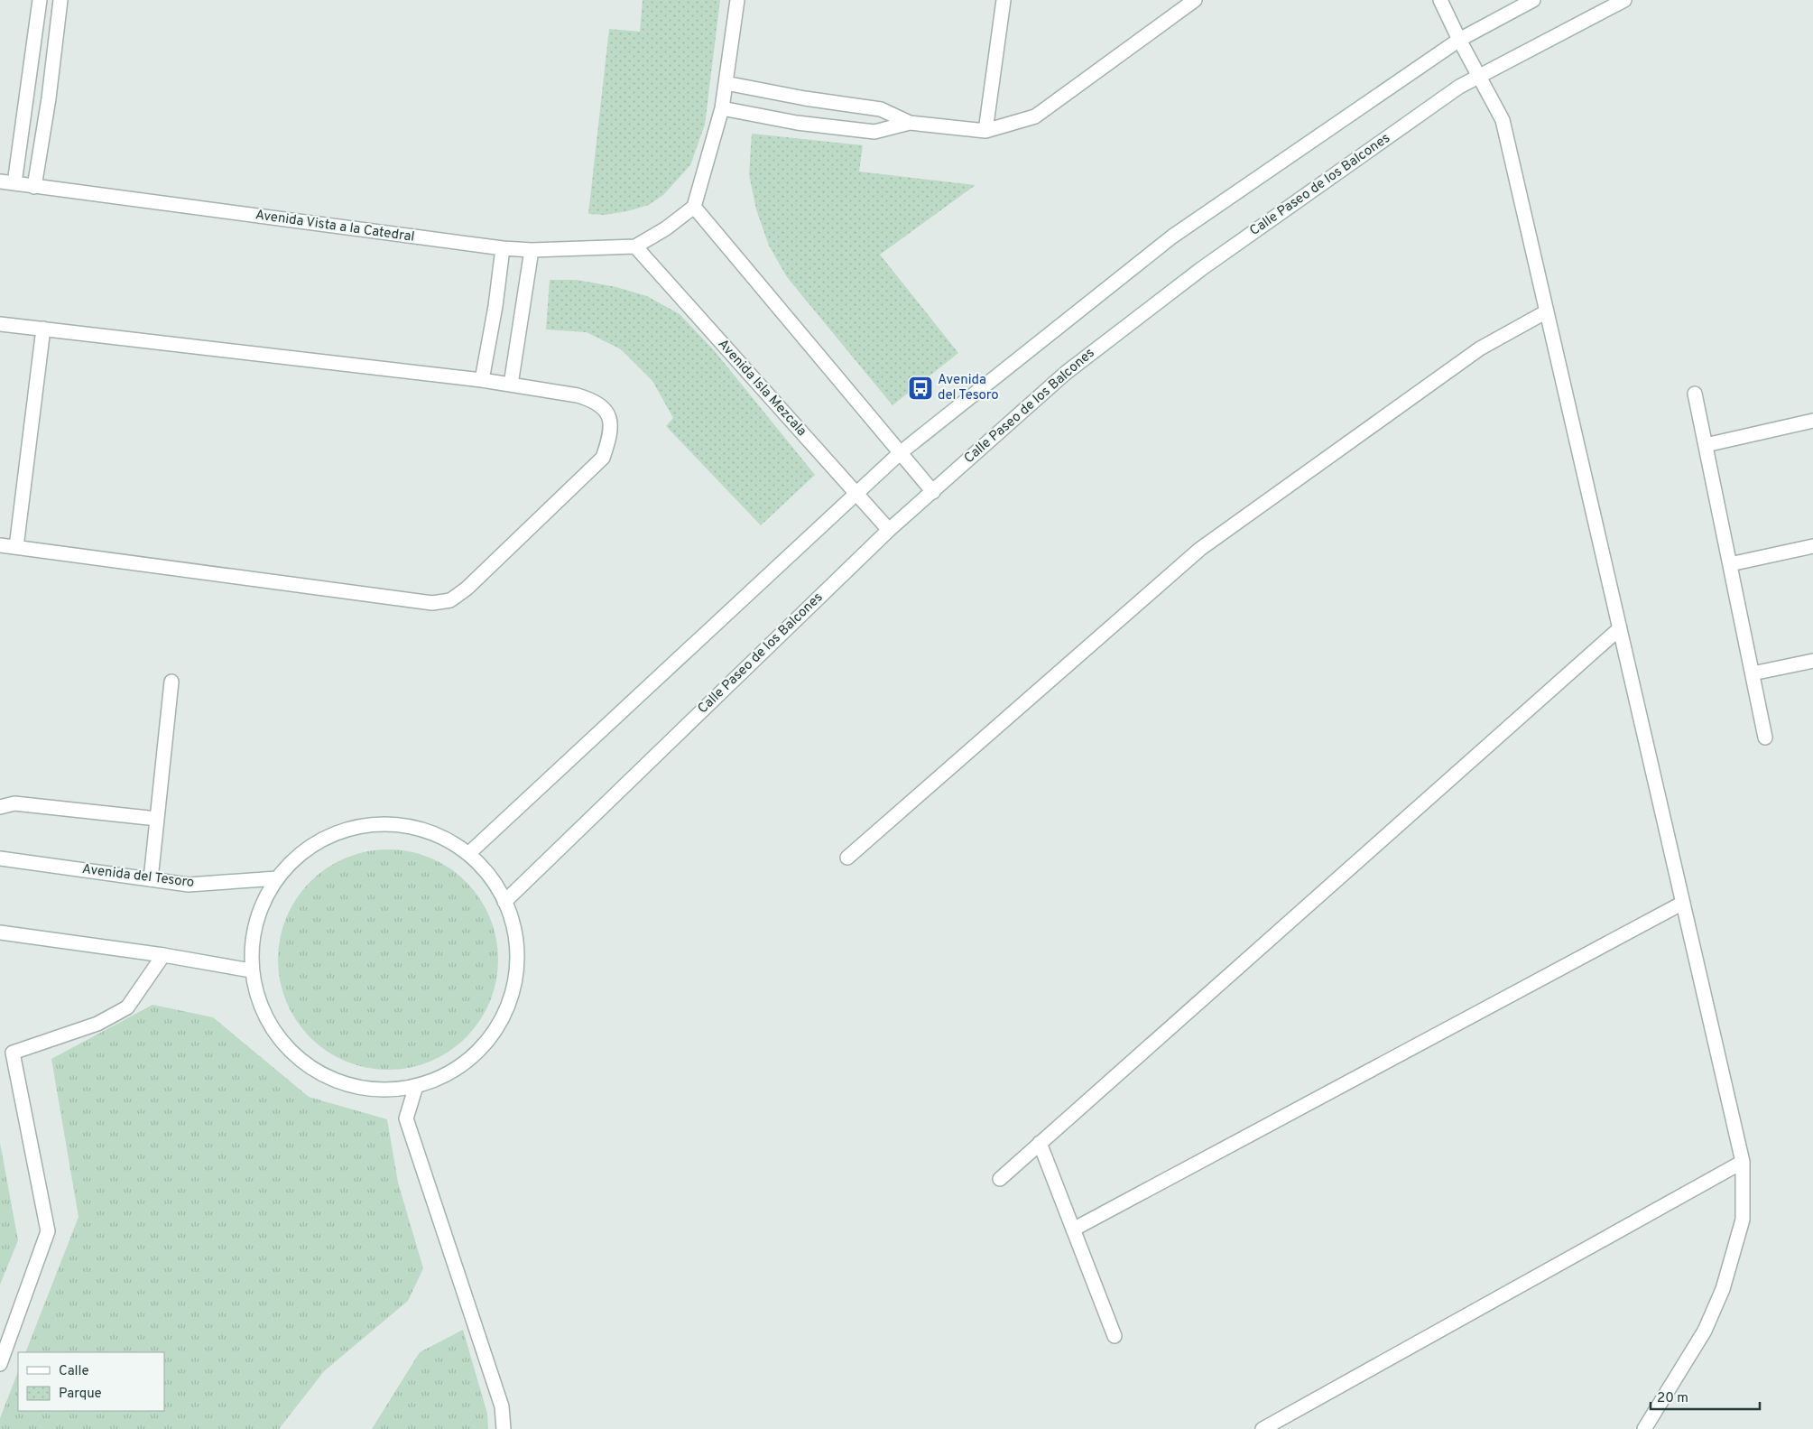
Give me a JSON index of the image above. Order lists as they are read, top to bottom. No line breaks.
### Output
{"streets":{"street":["Calle Paseo de los Balcones","Avenida Vista a la Catedral","Avenida Isla Mezcala","Avenida del Tesoro"]},"crossings":[["Calle Paseo de los Balcones","Avenida Isla Mezcala"],["Avenida Vista a la Catedral","Avenida Isla Mezcala"]],"places":{"bus stop":["Avenida del Tesoro"]},"legend":["Calle","Parque"],"scale_bar":"20 m"}
